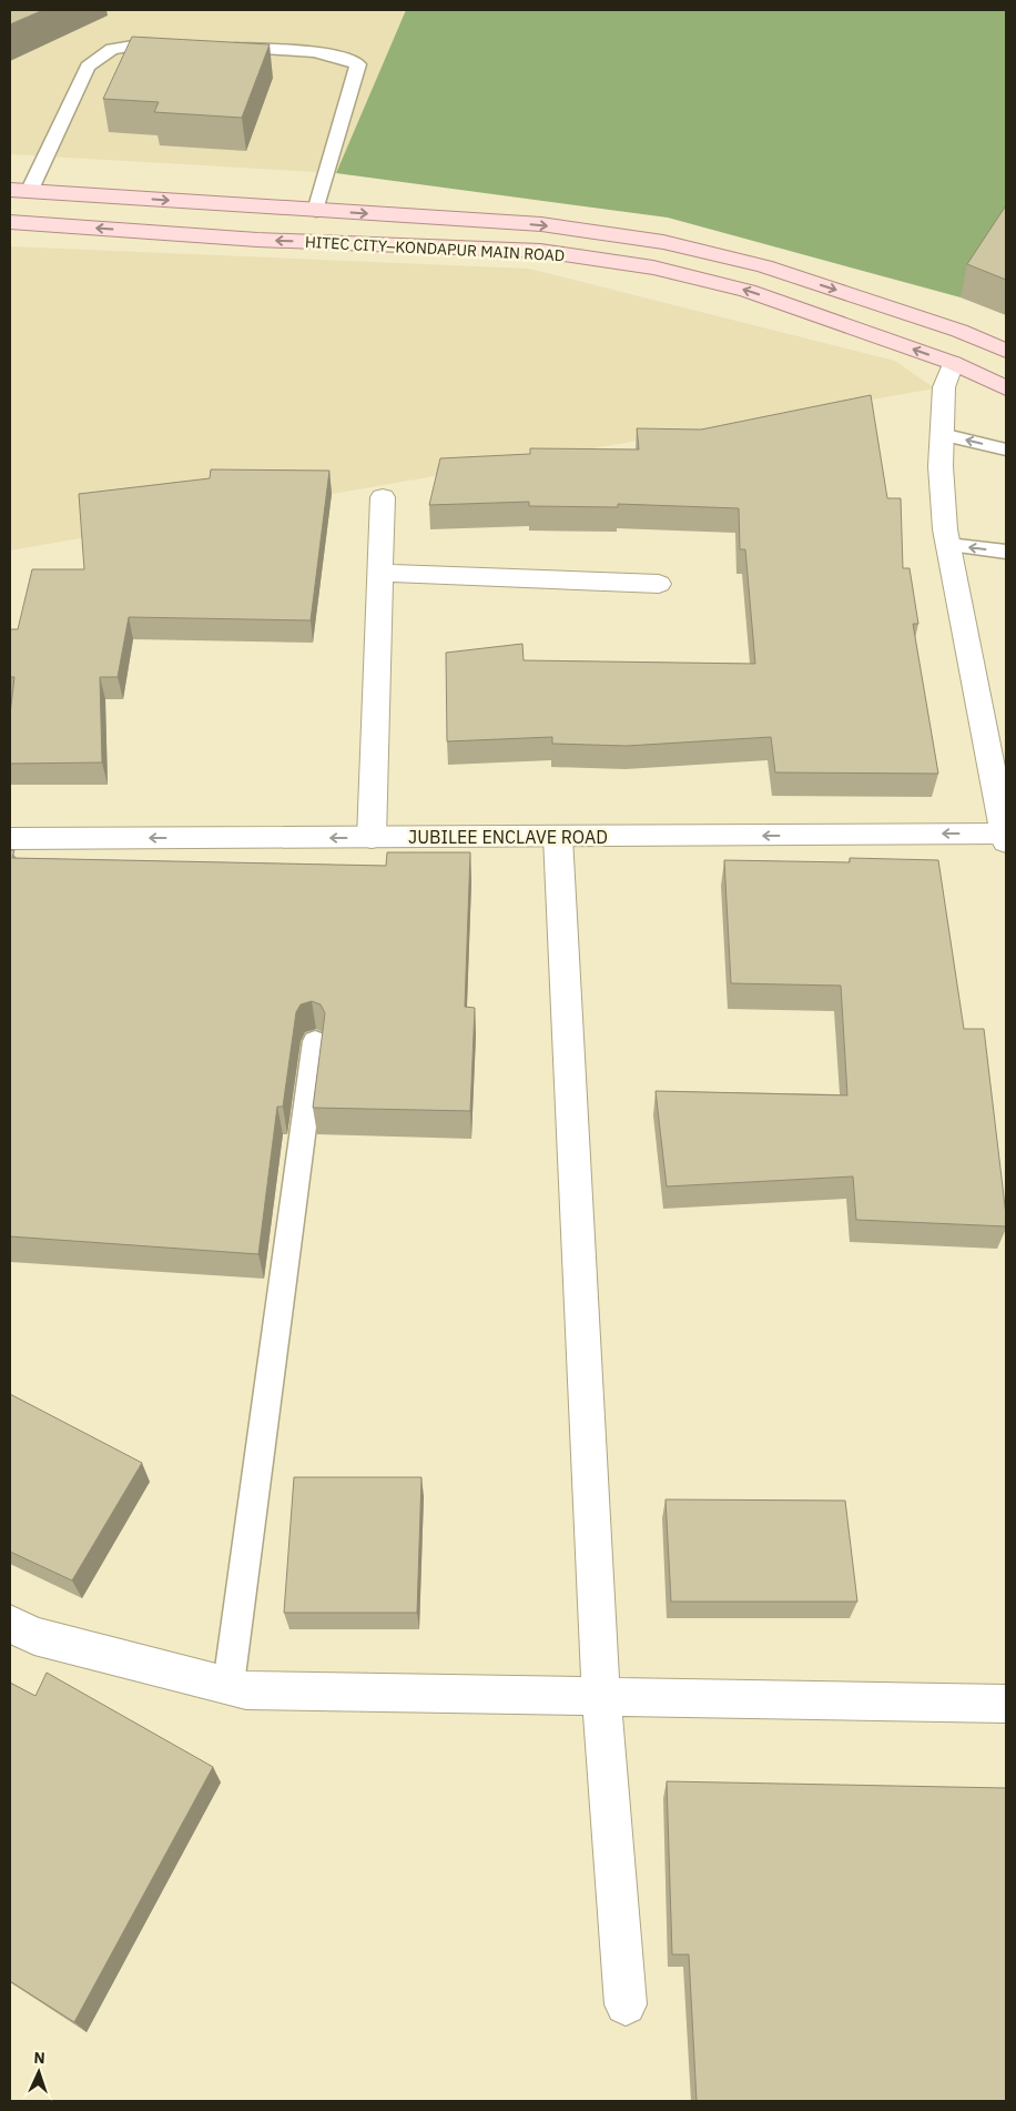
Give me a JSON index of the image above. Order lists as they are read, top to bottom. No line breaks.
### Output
{"streets":{"main road":["HITEC CITY–KONDAPUR MAIN ROAD"],"street":["JUBILEE ENCLAVE ROAD"]},"one_way":["JUBILEE ENCLAVE ROAD"],"north":"top"}
